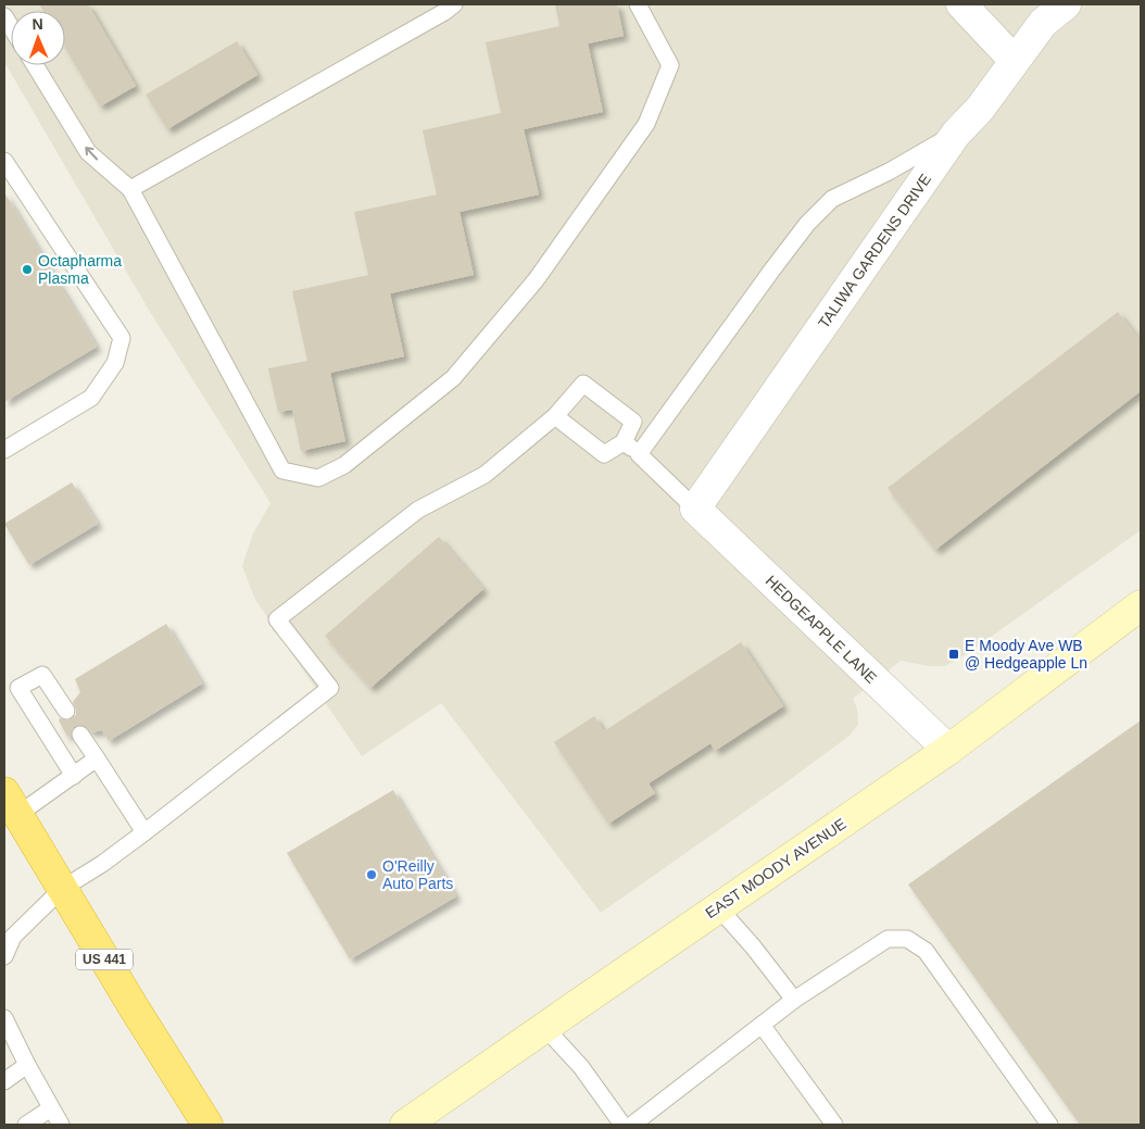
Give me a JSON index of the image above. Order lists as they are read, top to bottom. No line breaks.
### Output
{"streets":{"highway":["US 441"],"main road":["EAST MOODY AVENUE"],"street":["TALIWA GARDENS DRIVE","HEDGEAPPLE LANE"]},"crossings":[["TALIWA GARDENS DRIVE","HEDGEAPPLE LANE"],["HEDGEAPPLE LANE","EAST MOODY AVENUE"]],"places":{"other":["Octapharma Plasma","O'Reilly Auto Parts"],"transit":["E Moody Ave WB @ Hedgeapple Ln"]},"north":"top"}
